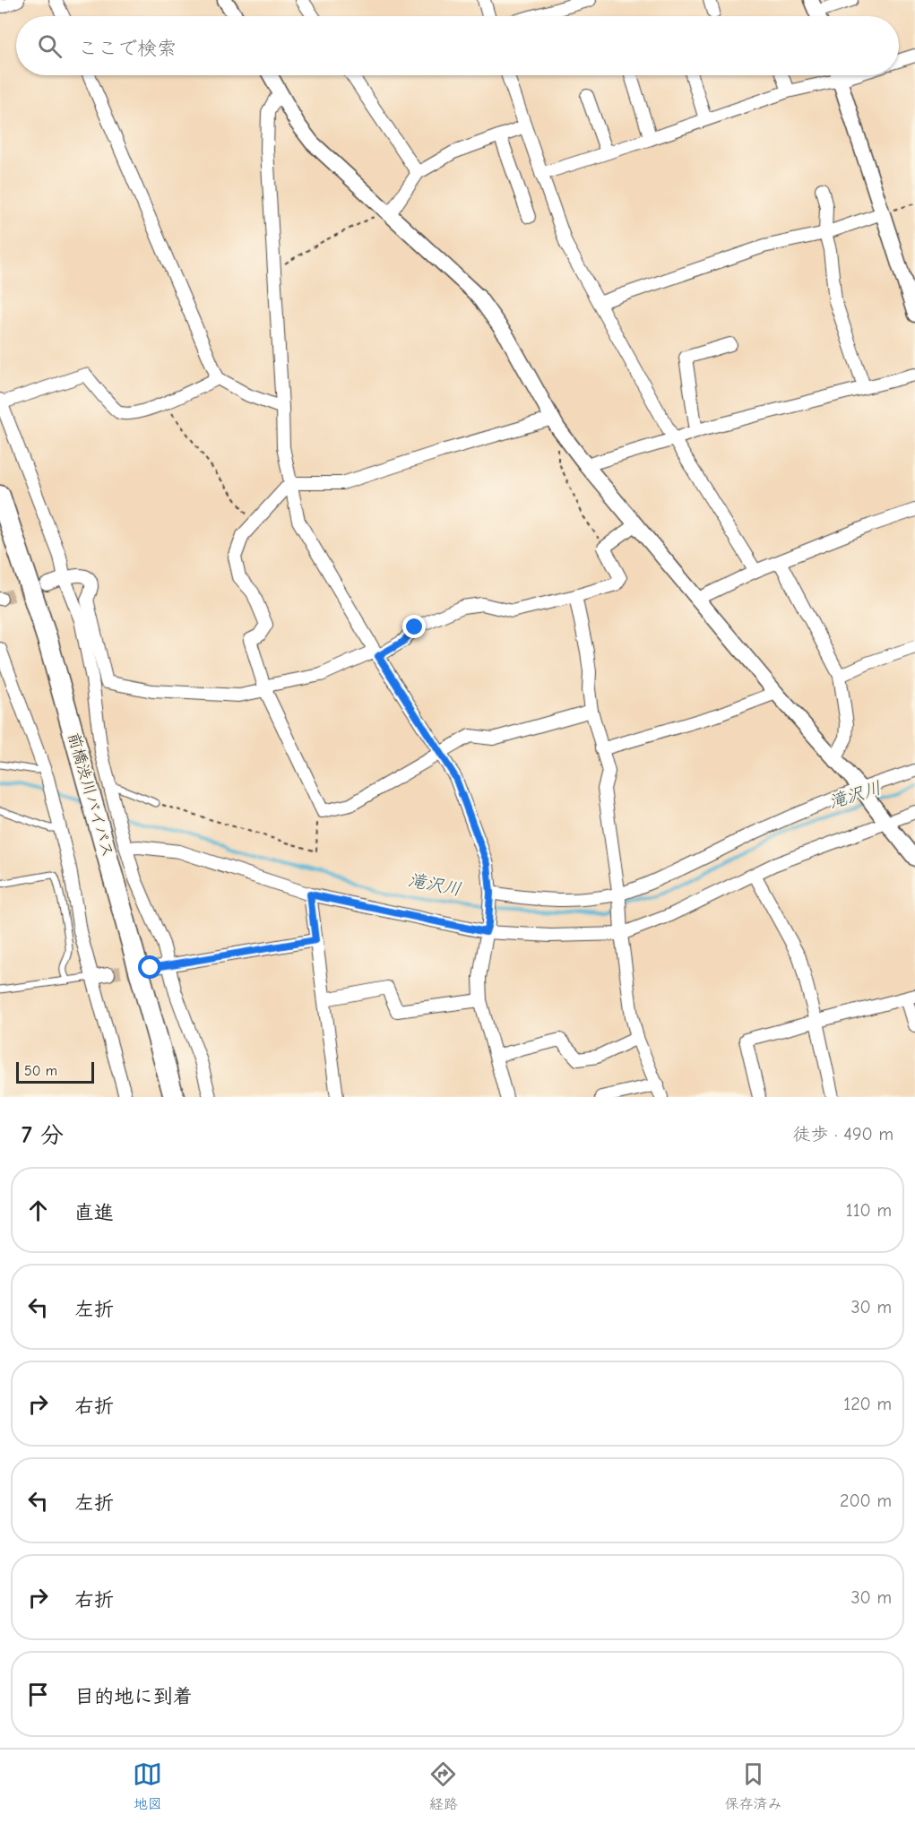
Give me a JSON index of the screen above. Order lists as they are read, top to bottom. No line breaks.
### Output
{"streets":{"highway":["前橋渋川バイパス"]},"water":["滝沢川"],"scale_bar":"50 m","page":{"search":"ここで検索","scale":"50 m","heading":["7 分","徒歩 · 490 m"],"list":[["直進","110 m"],["左折","30 m"],["右折","120 m"],["左折","200 m"],["右折","30 m"],"目的地に到着"],"nav":["地図","経路","保存済み"]}}
